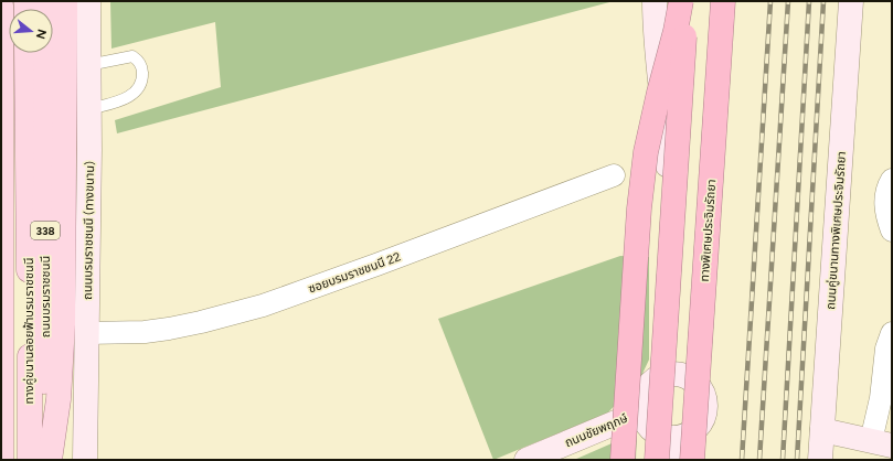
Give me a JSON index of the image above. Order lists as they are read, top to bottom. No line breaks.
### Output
{"streets":{"highway":["ทางพิเศษประจิมรัถยา"],"main road":["338","ถนนบรมราชชนนี (ทางขนาน)","ถนนคู่ขนานทางพิเศษประจิมรัถยา","ถนนบรมราชชนนี","ทางคู่ขนานลอยฟ้าบรมราชชนนี","ถนนชัยพฤกษ์"],"street":["ซอยบรมราชชนนี 22"]},"crossings":[["ถนนบรมราชชนนี (ทางขนาน)","ซอยบรมราชชนนี 22"]],"north":"right"}
